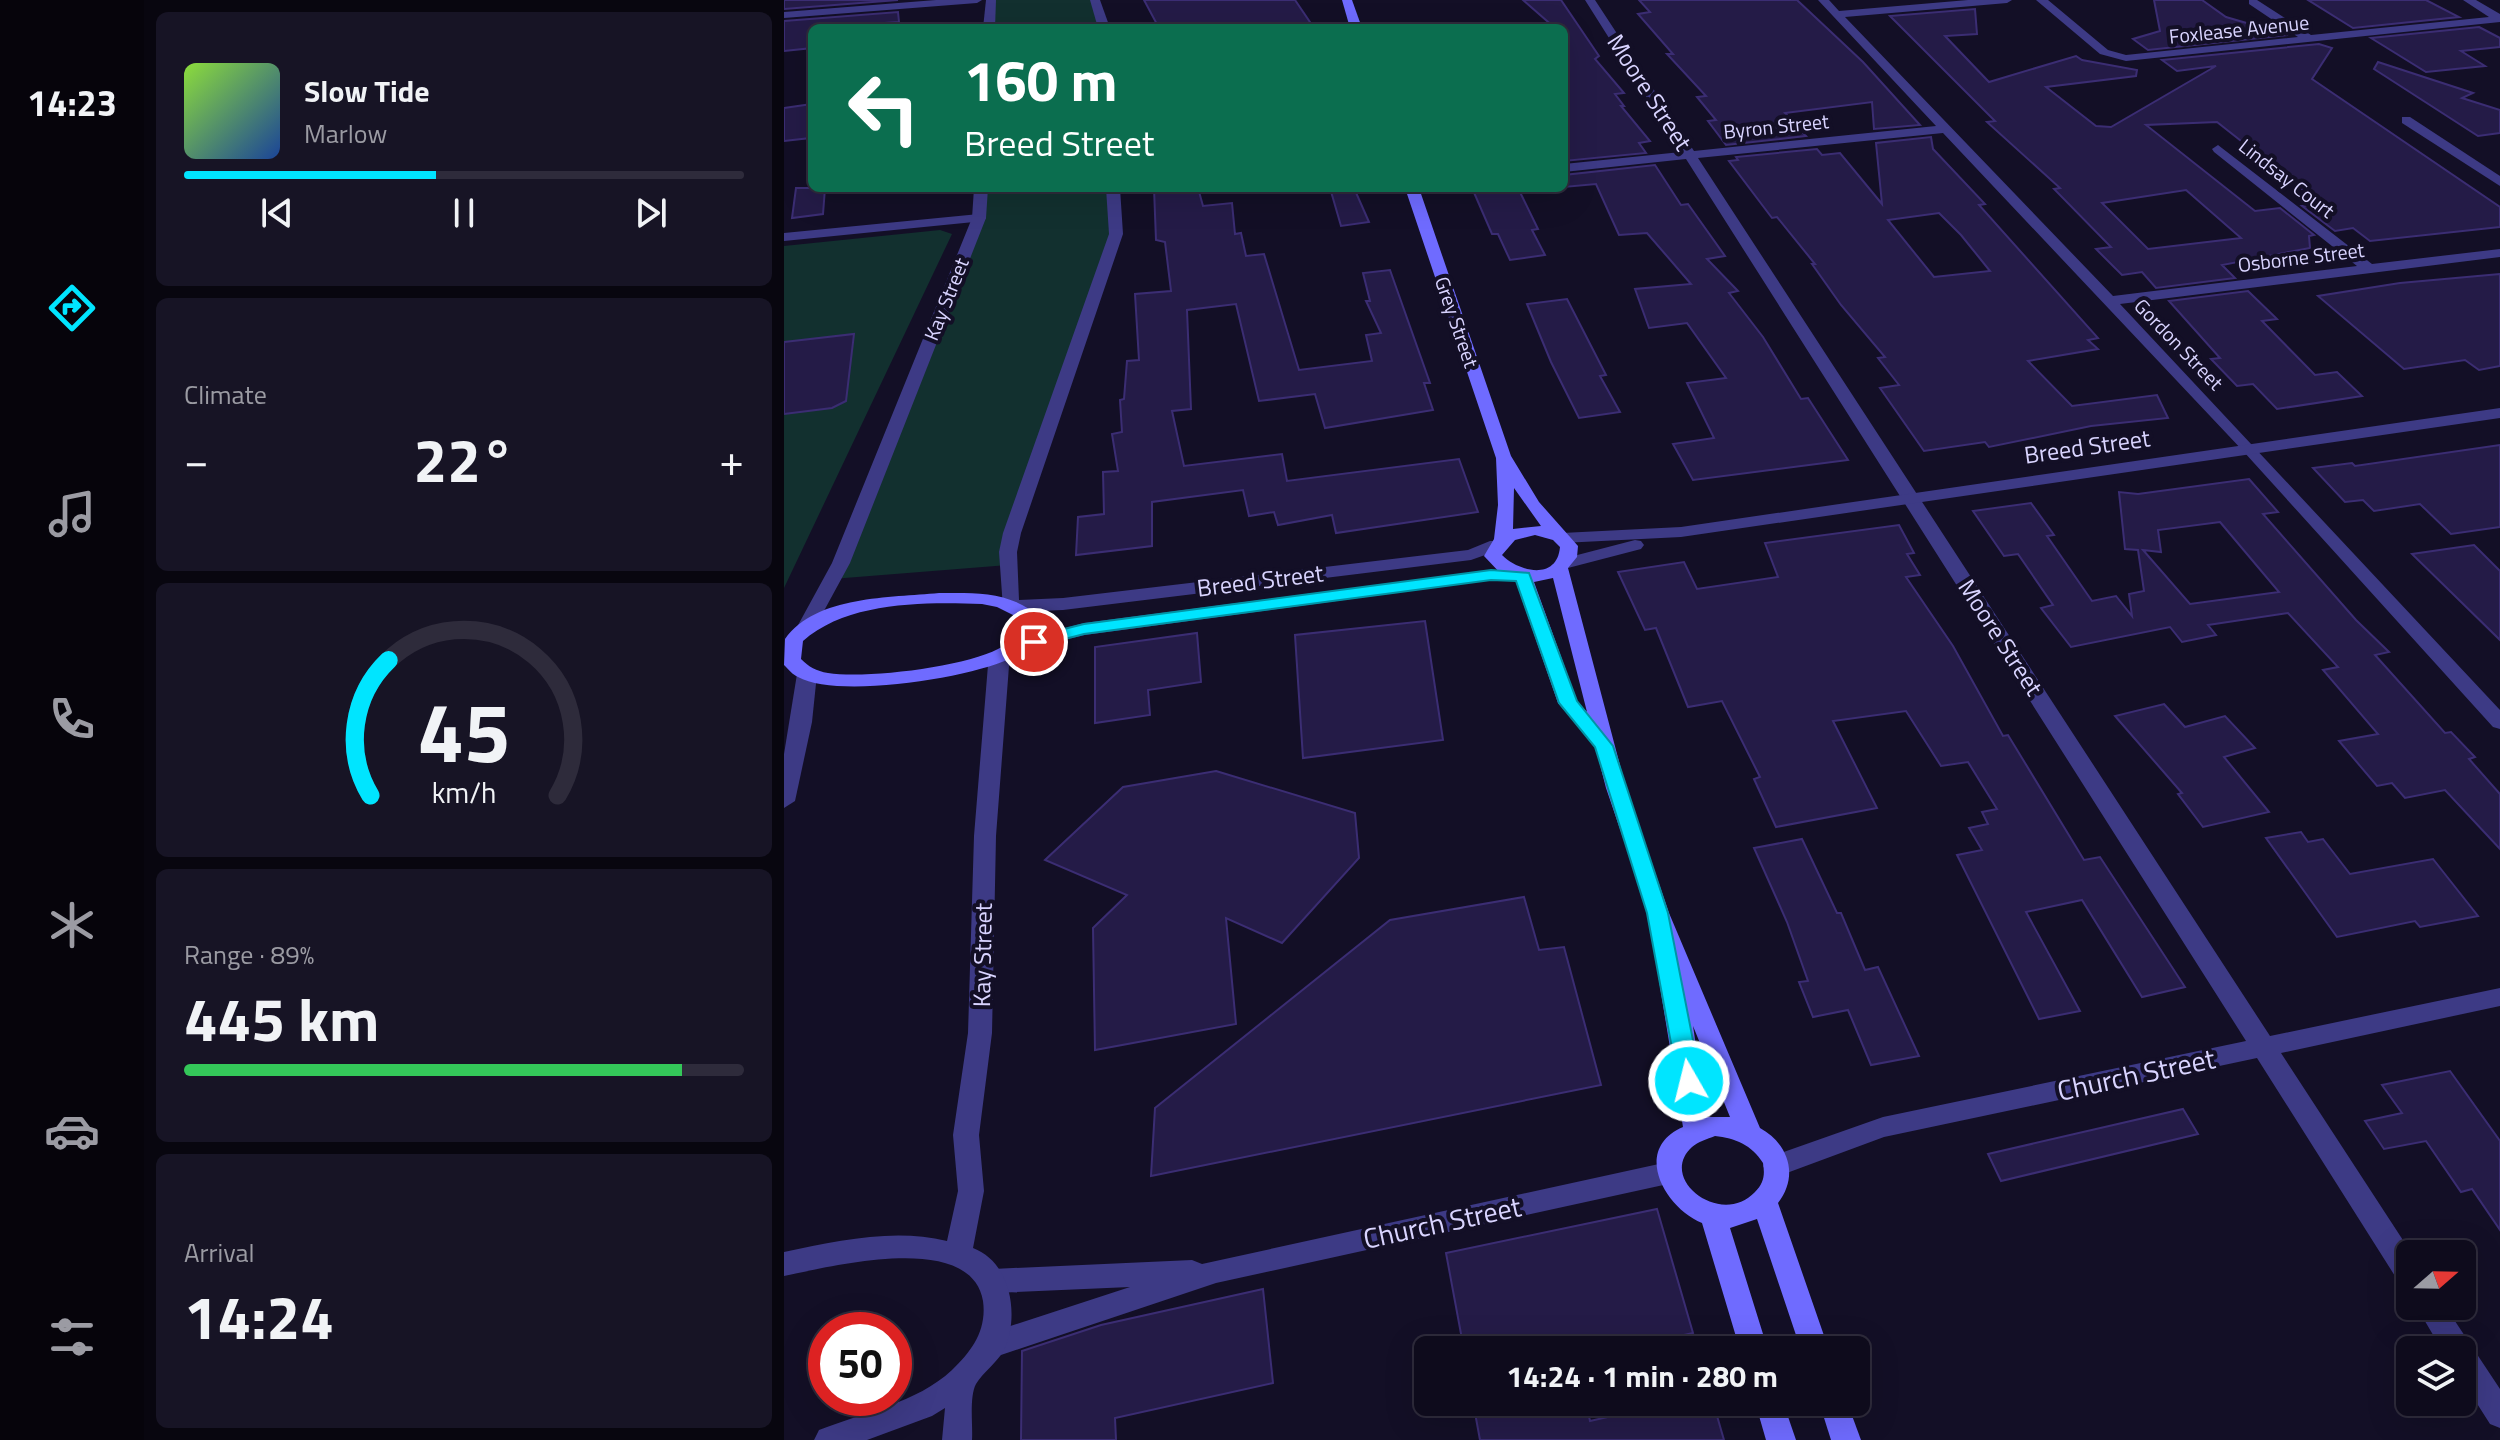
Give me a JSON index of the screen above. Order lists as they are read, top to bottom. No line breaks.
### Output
{"streets":{"main road":["Grey Street"],"street":["Foxlease Avenue","Moore Street","Byron Street","Lindsay Court","Osborne Street","Kay Street","Gordon Street","Breed Street","Church Street"]},"crossings":[["Moore Street","Byron Street"],["Moore Street","Breed Street"],["Moore Street","Church Street"],["Byron Street","Gordon Street"],["Lindsay Court","Osborne Street"],["Osborne Street","Gordon Street"],["Kay Street","Breed Street"],["Grey Street","Breed Street"],["Gordon Street","Breed Street"]],"north":"right","page":{"tabs":"14:23","turn":["160 m","Breed Street"],"song":["Slow Tide","Marlow"],"tile":["Climate",["Range · 89%","445 km"],["Arrival","14:24"]],"heat":["−","22°","+"],"limit":"50","trip":"14:24 · 1 min · 280 m","gauge":["45","km/h"]}}
